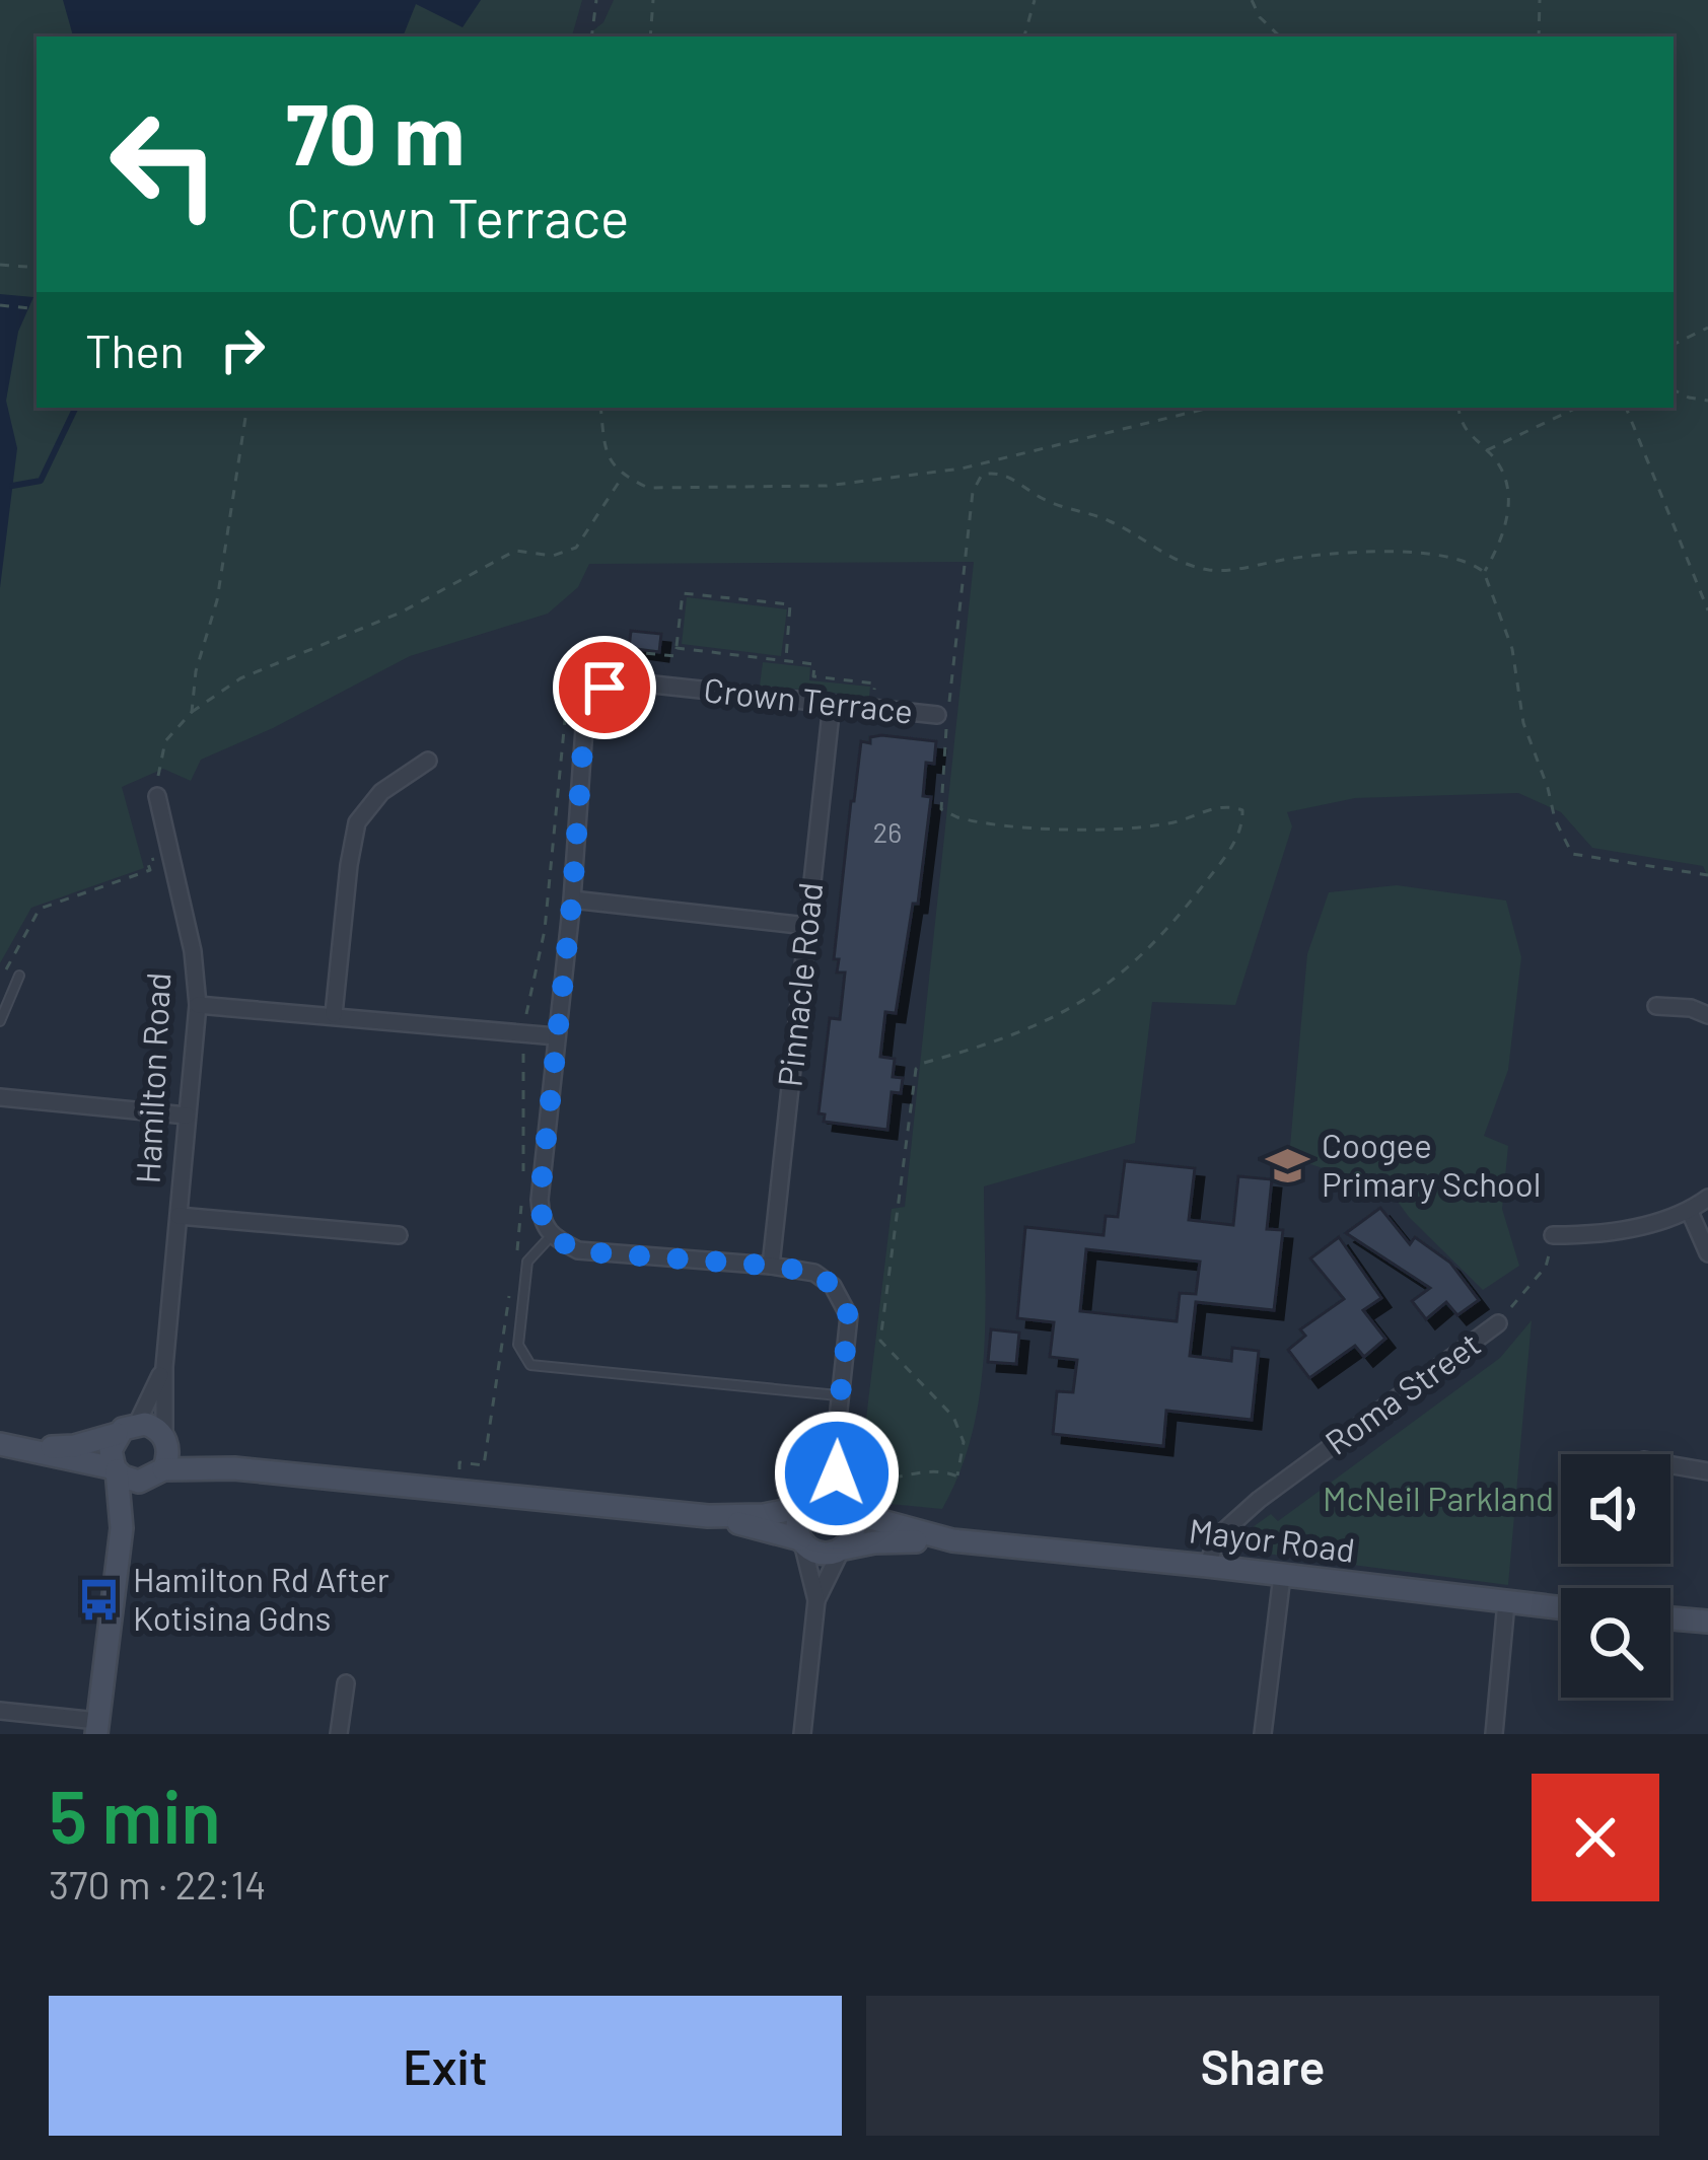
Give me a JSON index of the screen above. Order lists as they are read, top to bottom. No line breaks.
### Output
{"streets":{"main road":["Mayor Road"],"street":["Crown Terrace","Pinnacle Road","Hamilton Road","Roma Street"]},"crossings":[["Crown Terrace","Pinnacle Road"],["Hamilton Road","Mayor Road"],["Roma Street","Mayor Road"]],"parks":["McNeil Parkland"],"places":{"school or university":["Coogee Primary School"],"bus stop":["Hamilton Rd After Kotisina Gdns"]},"house_numbers":["26"],"page":{"turn":["70 m","Crown Terrace"],"then":"Then","heading":["5 min","370 m · 22:14"],"buttons":["Exit","Share"]}}
